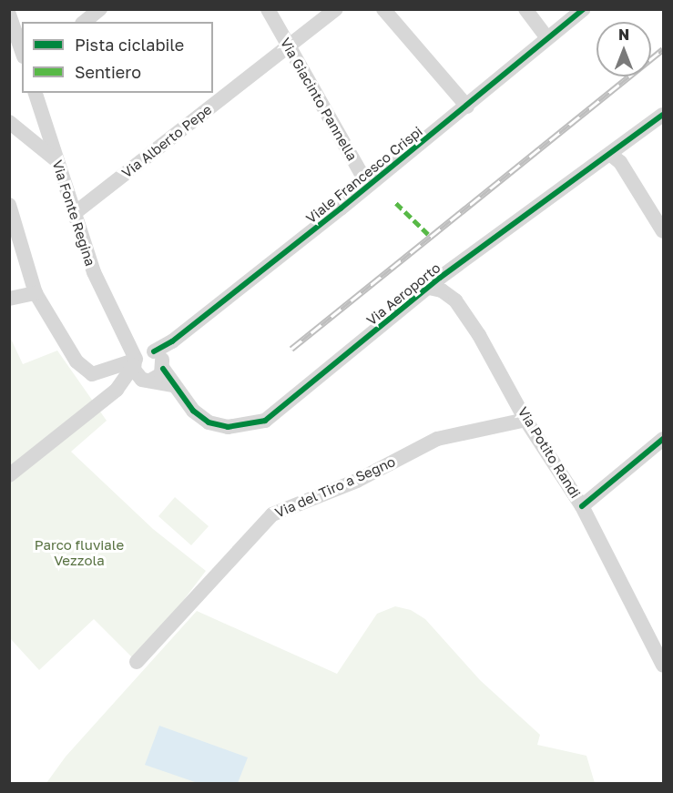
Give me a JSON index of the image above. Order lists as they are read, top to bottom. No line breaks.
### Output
{"streets":{"street":["Via Giacinto Pannella","Via Alberto Pepe","Viale Francesco Crispi","Via Fonte Regina","Via Aeroporto","Via Potito Randi","Via del Tiro a Segno"]},"crossings":[["Via Giacinto Pannella","Via Alberto Pepe"],["Via Giacinto Pannella","Viale Francesco Crispi"],["Via Alberto Pepe","Via Fonte Regina"],["Viale Francesco Crispi","Via Fonte Regina"],["Viale Francesco Crispi","Via Aeroporto"],["Via Fonte Regina","Via Aeroporto"],["Via Aeroporto","Via Potito Randi"],["Via Potito Randi","Via del Tiro a Segno"]],"parks":["Parco fluviale Vezzola"],"legend":["Pista ciclabile","Sentiero"],"north":"top"}
